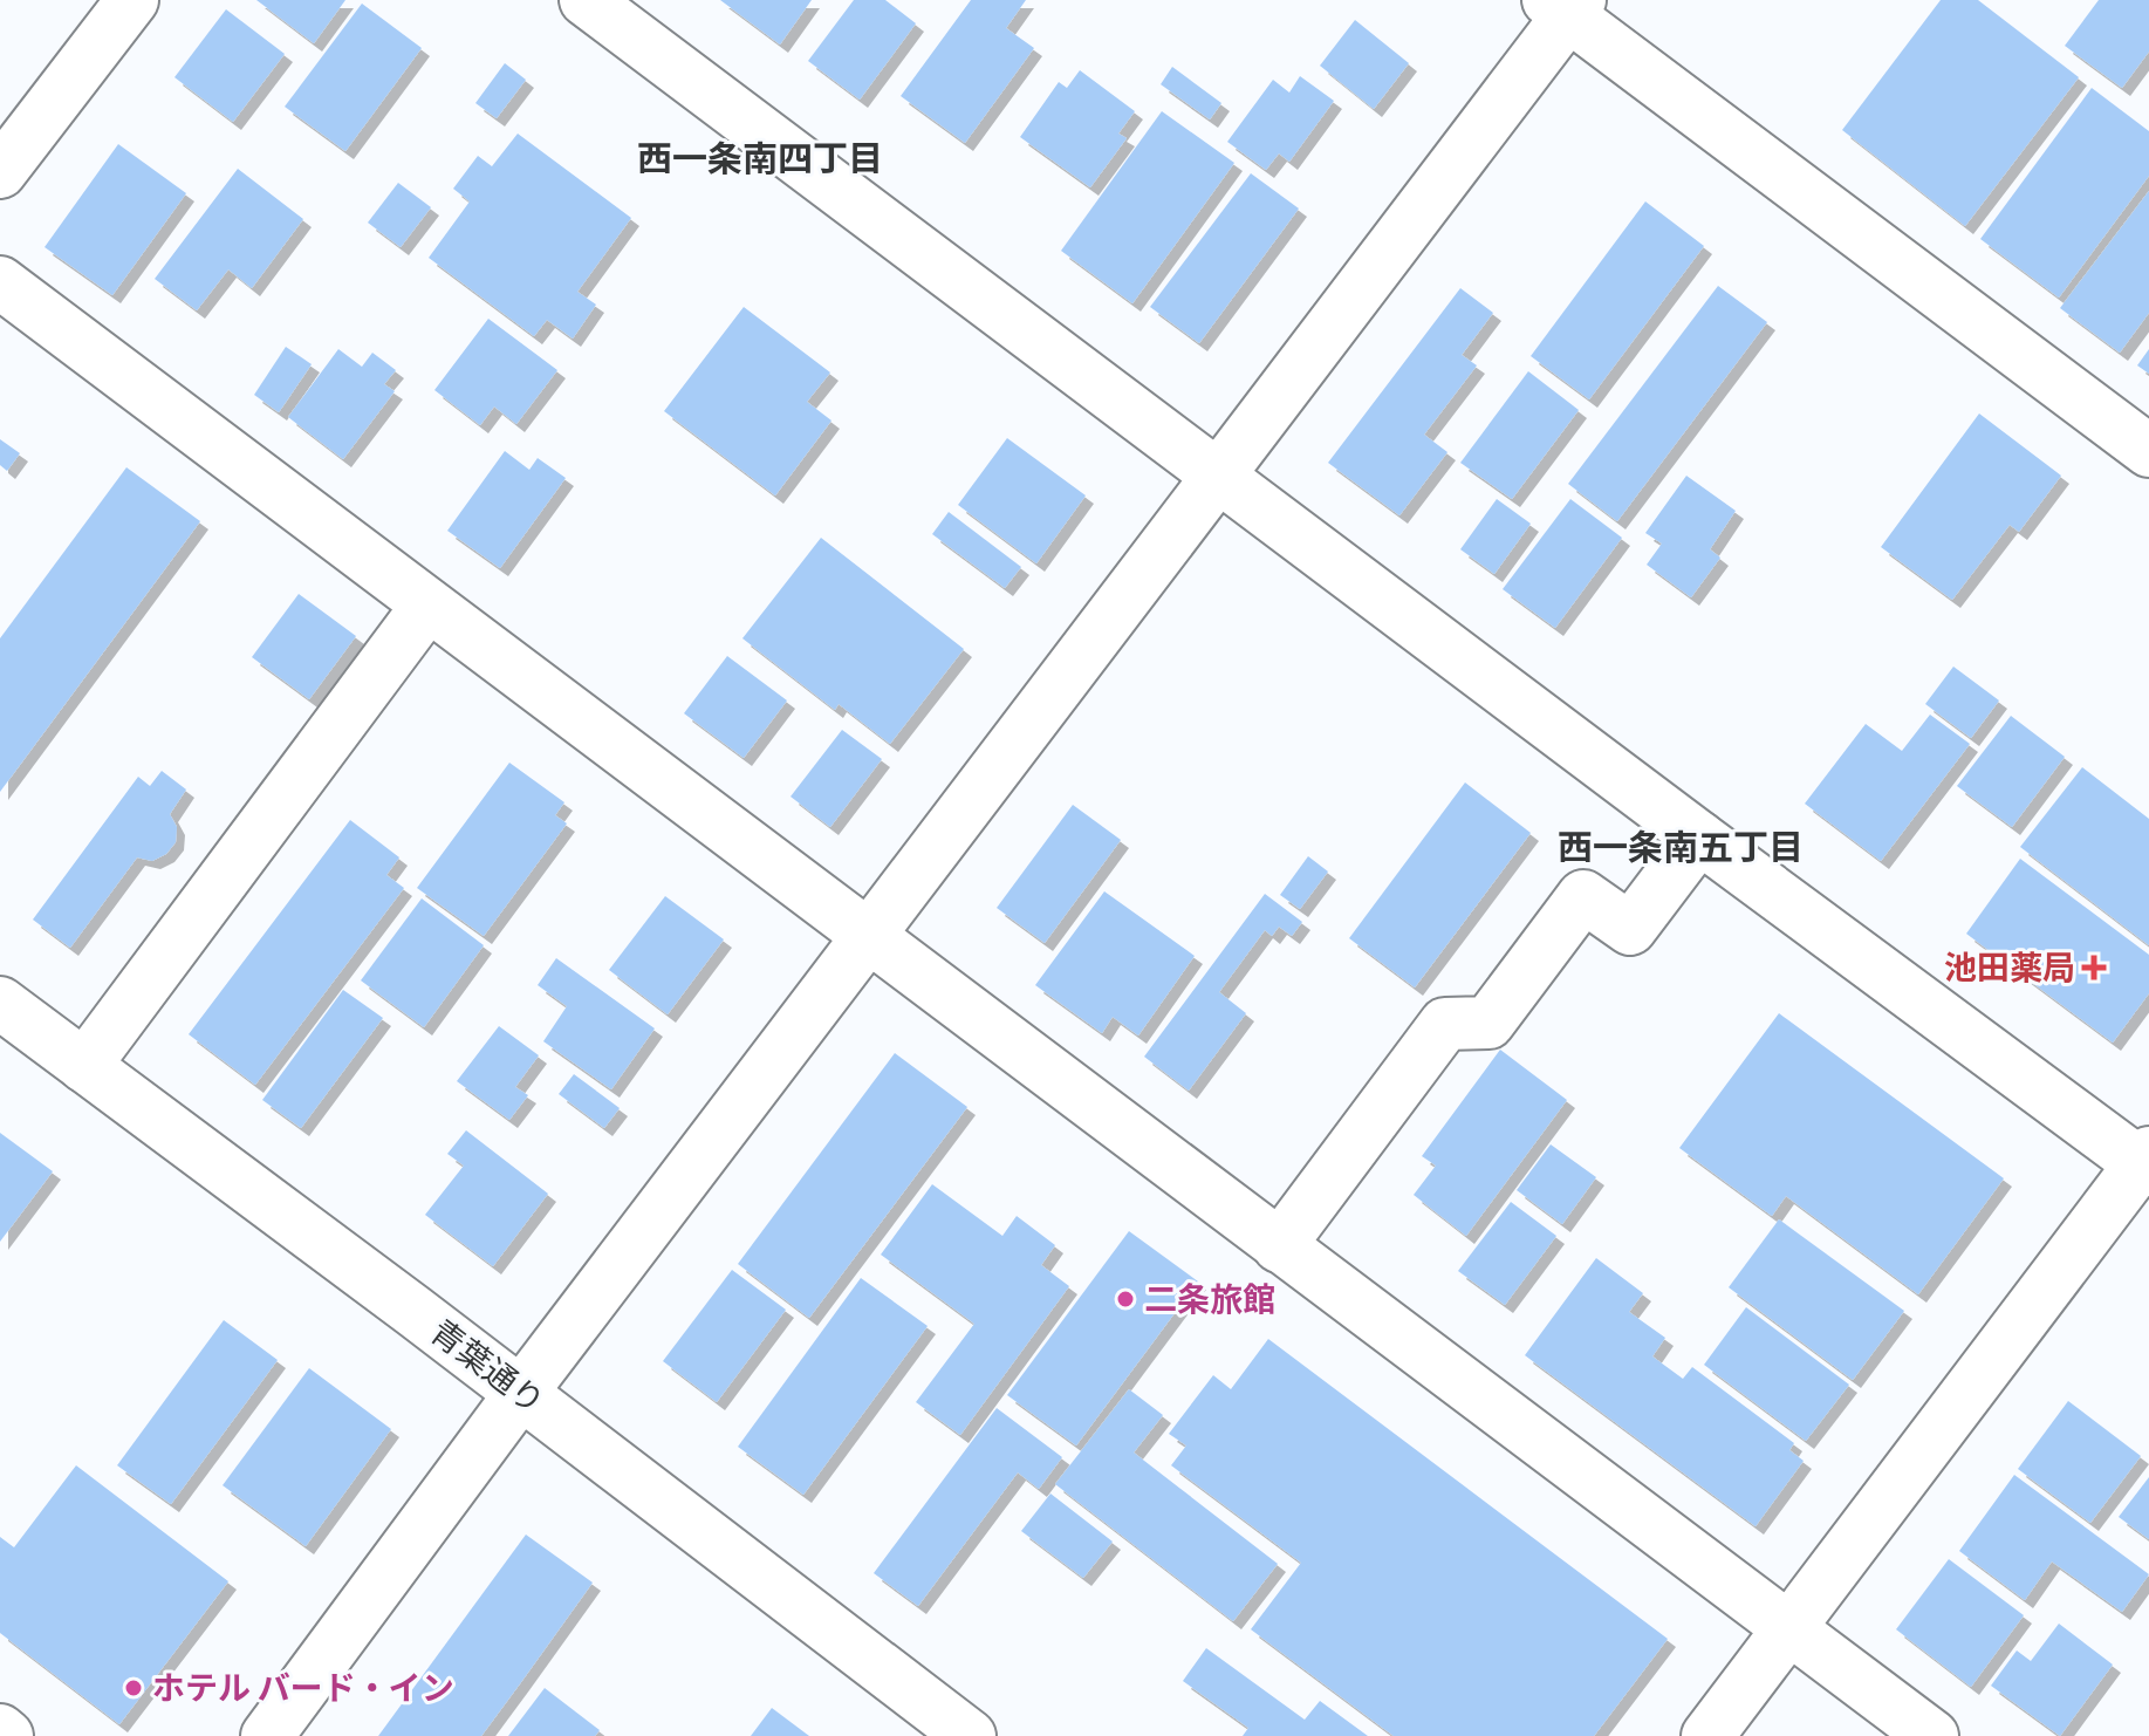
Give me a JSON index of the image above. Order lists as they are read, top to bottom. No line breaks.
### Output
{"streets":{"street":["青葉通り"]},"districts":["西一条南四丁目","西一条南五丁目"],"places":{"health":["池田薬局"],"other":["二条旅館","ホテル バード・イン"]}}
